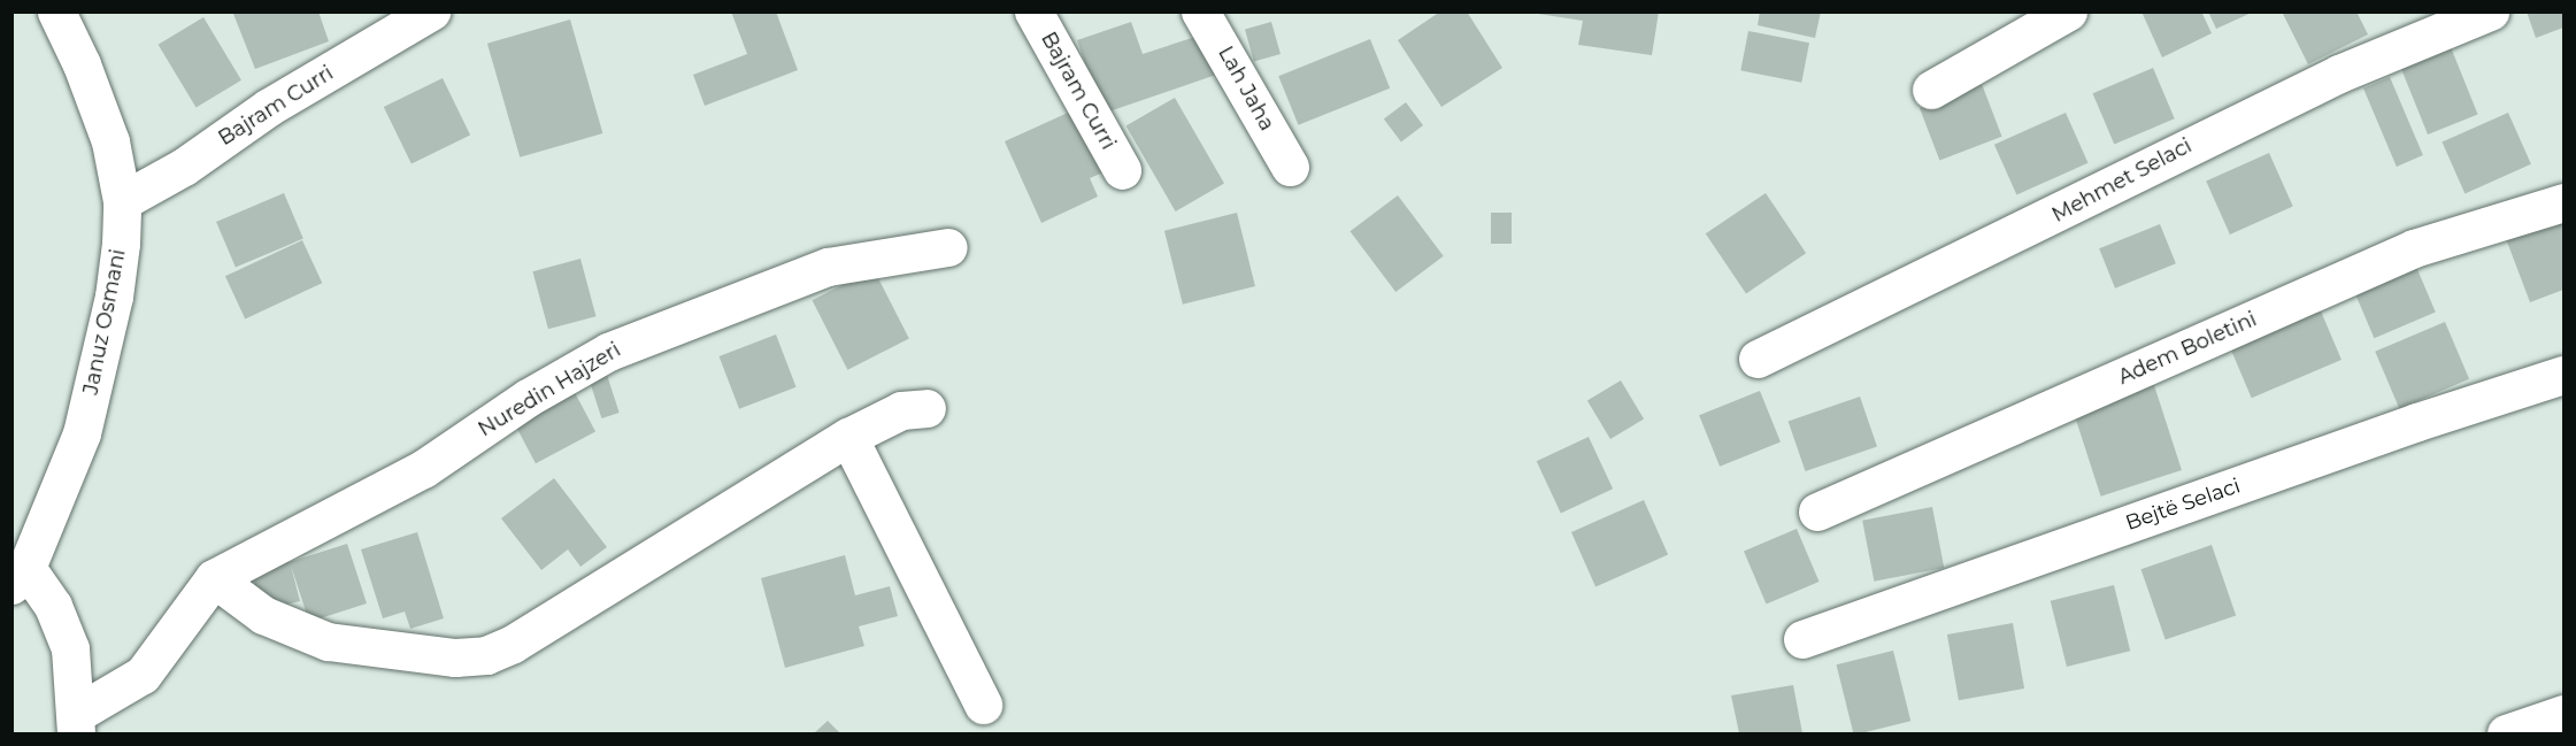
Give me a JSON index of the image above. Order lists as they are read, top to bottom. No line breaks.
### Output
{"streets":{"street":["Lah Jaha","Bajram Curri","Mehmet Selaci","Januz Osmani","Adem Boletini","Nuredin Hajzeri","Bejtë Selaci"]},"crossings":[["Bajram Curri","Januz Osmani"]]}
